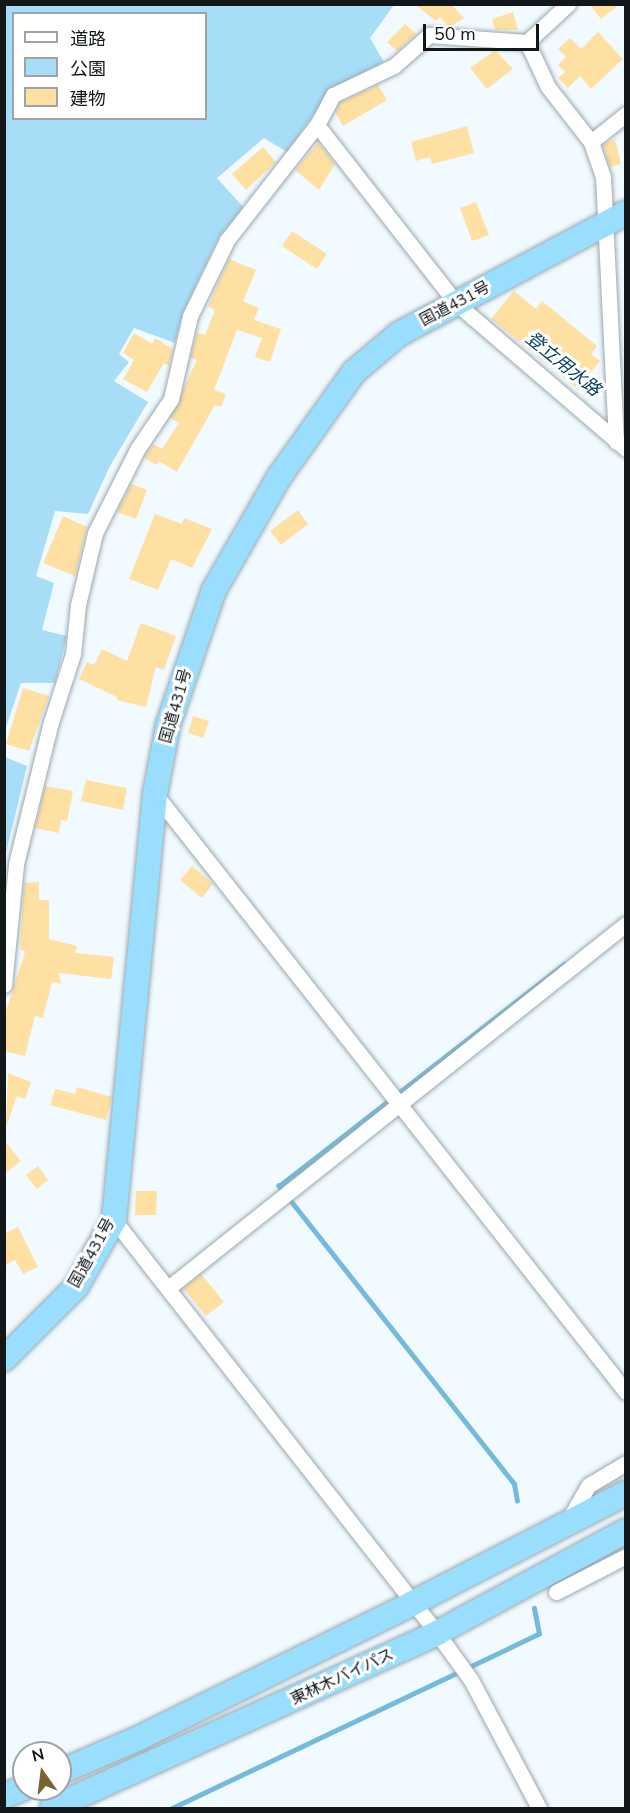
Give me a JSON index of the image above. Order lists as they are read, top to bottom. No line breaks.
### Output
{"streets":{"highway":["国道431号","東林木バイパス"]},"water":["登立用水路"],"legend":["道路","公園","建物"],"scale_bar":"50 m","north":"top"}
